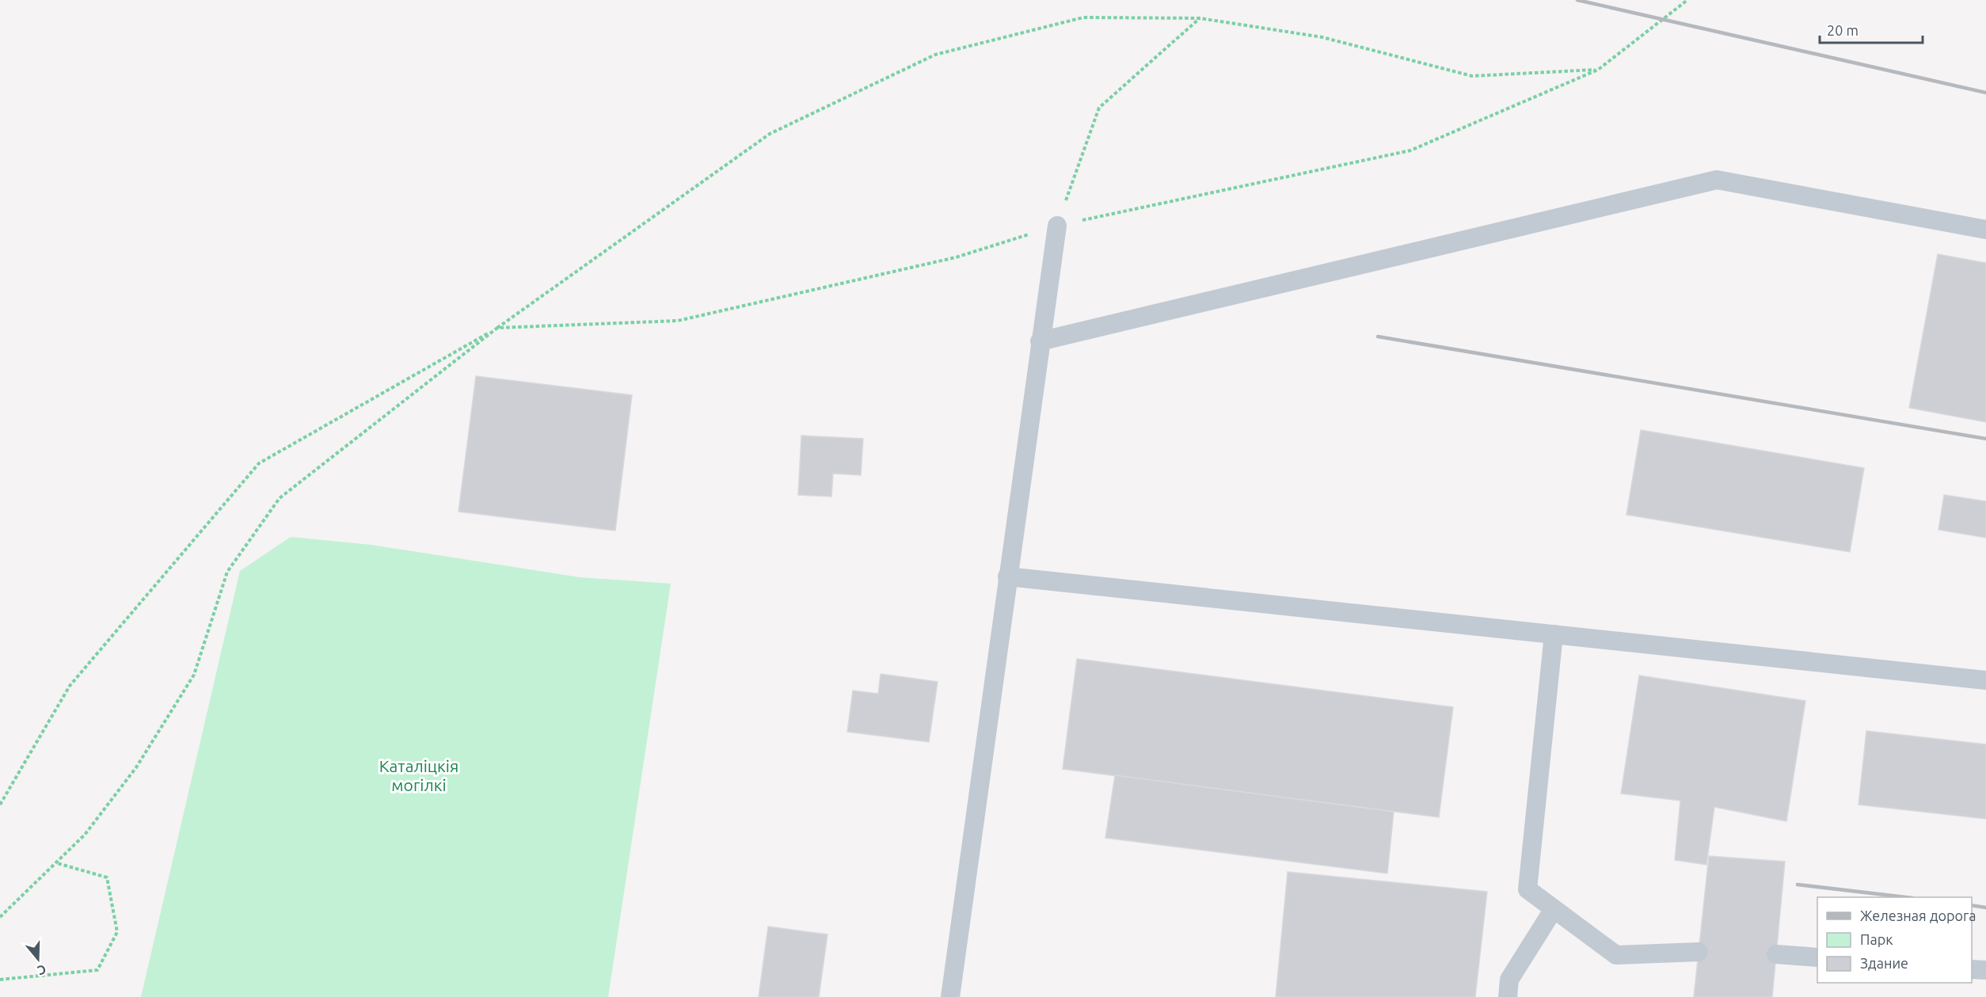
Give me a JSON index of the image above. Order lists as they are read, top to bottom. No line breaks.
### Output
{"parks":["Каталіцкія могілкі"],"legend":["Железная дорога","Парк","Здание"],"scale_bar":"20 m","north":"bottom"}
